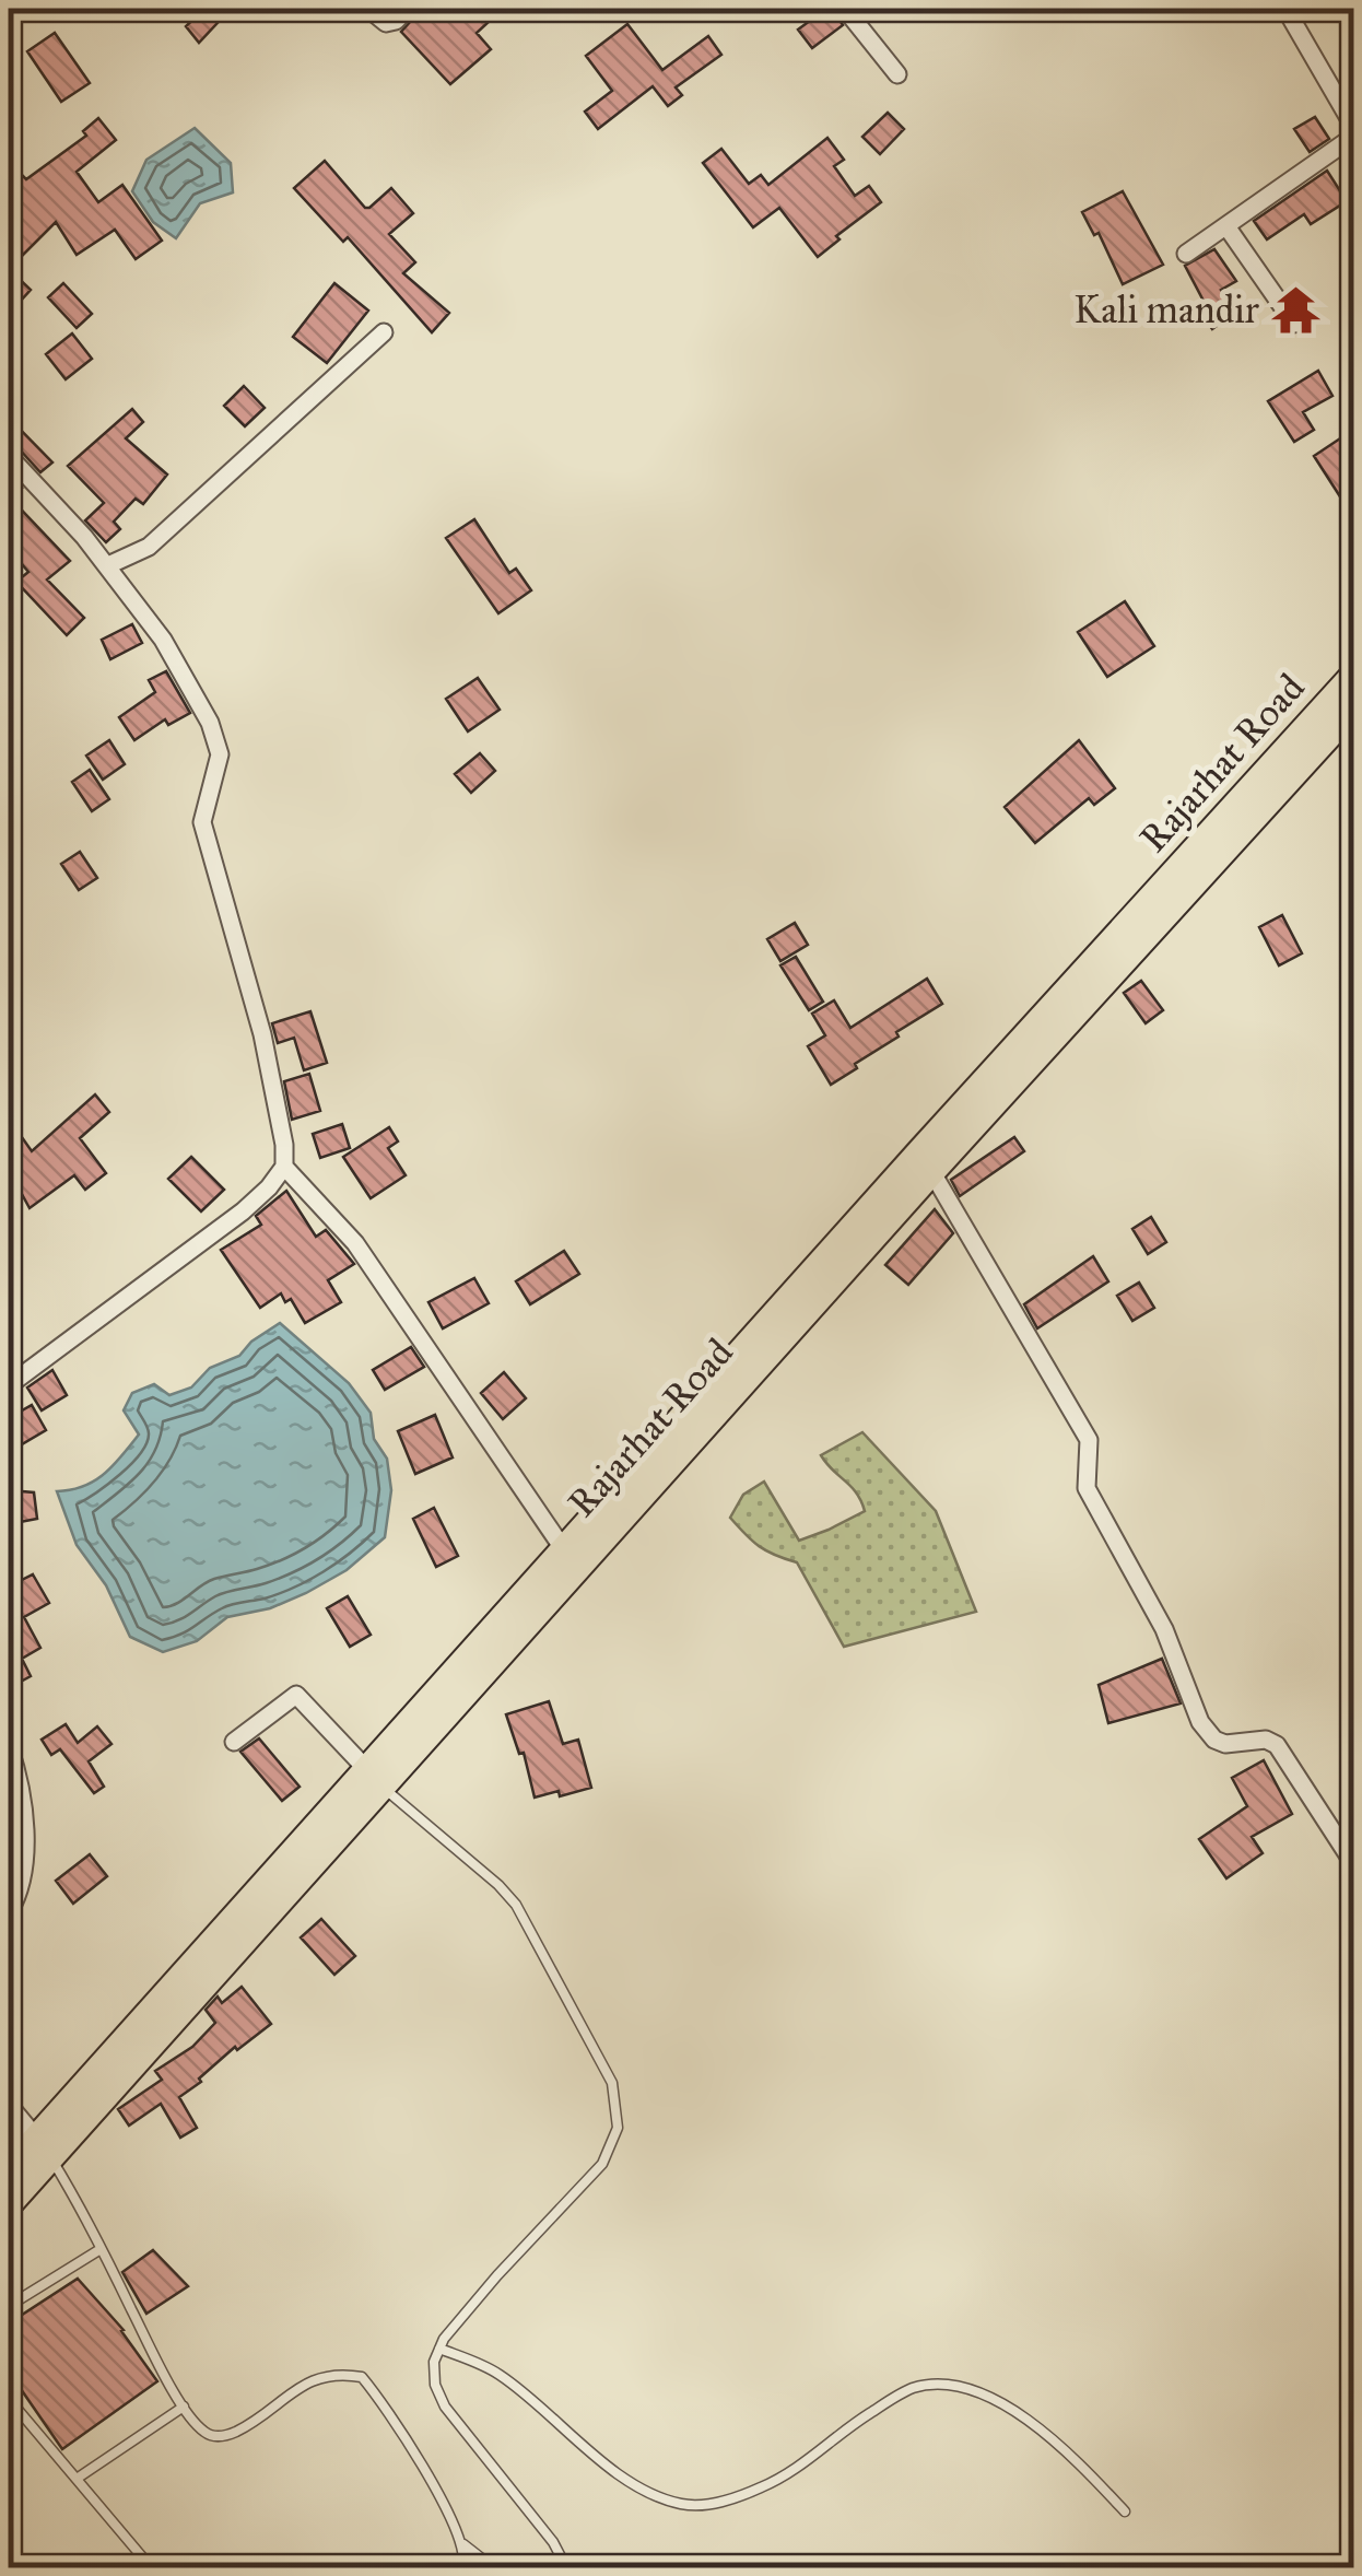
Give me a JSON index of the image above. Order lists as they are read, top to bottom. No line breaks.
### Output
{"streets":{"main road":["Rajarhat Road"]},"places":{"temple":["Kali mandir"]}}
